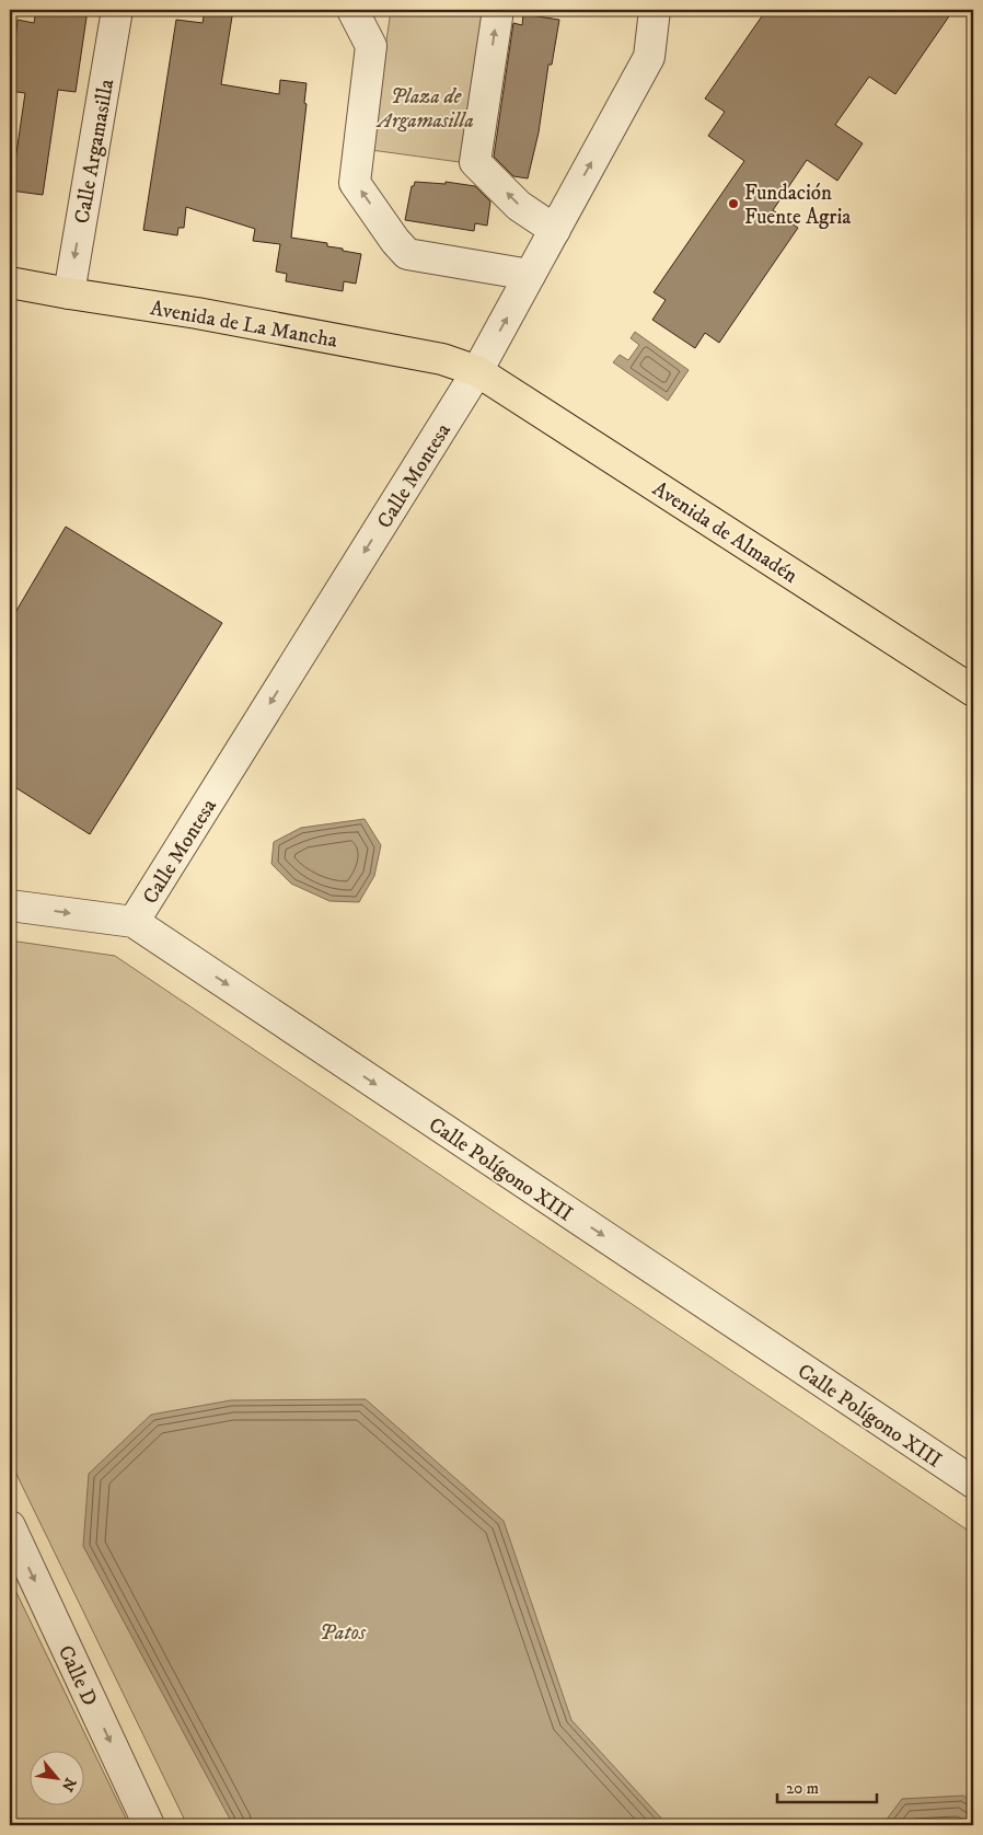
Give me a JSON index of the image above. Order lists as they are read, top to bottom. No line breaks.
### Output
{"streets":{"main road":["Avenida de La Mancha","Avenida de Almadén"],"street":["Calle Argamasilla","Calle Montesa","Calle Polígono XIII","Calle D"]},"crossings":[["Calle Argamasilla","Avenida de La Mancha"],["Avenida de La Mancha","Calle Montesa"],["Avenida de La Mancha","Avenida de Almadén"],["Calle Montesa","Avenida de Almadén"],["Calle Montesa","Calle Polígono XIII"]],"one_way":["Calle Argamasilla","Calle Polígono XIII","Calle D"],"water":["Patos"],"parks":["Plaza de Argamasilla"],"places":["Fundación Fuente Agria"],"scale_bar":"20 m","north":"bottom right"}
